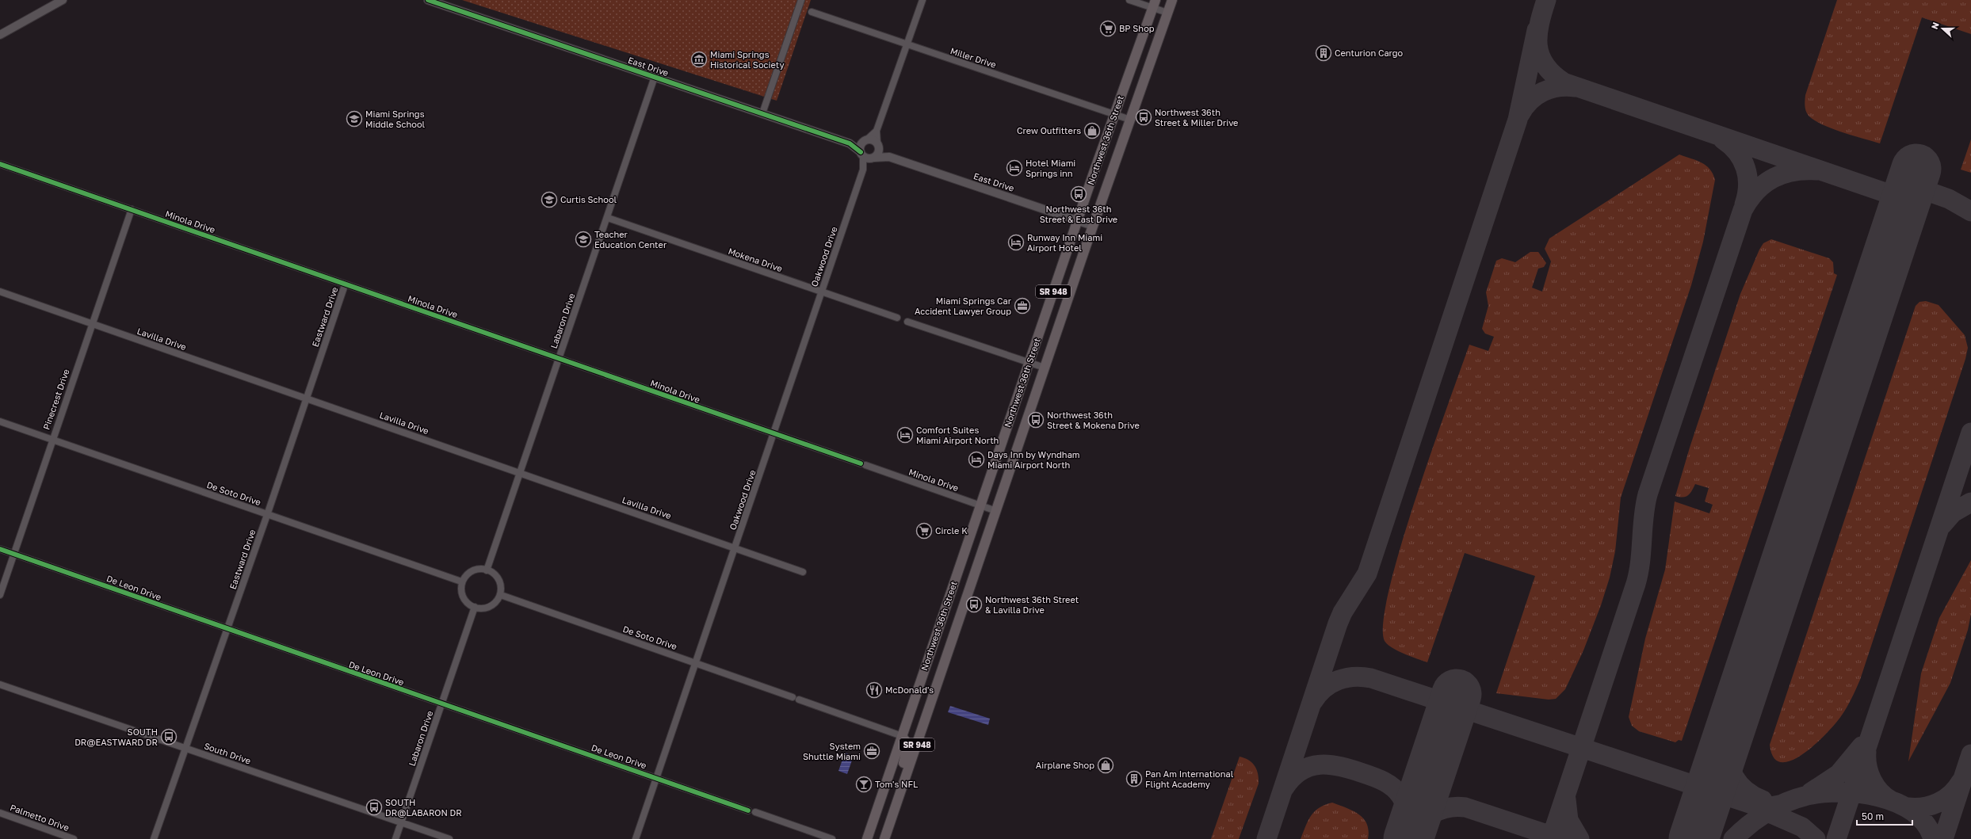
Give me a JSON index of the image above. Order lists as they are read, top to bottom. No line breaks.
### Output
{"streets":{"main road":["Northwest 36th Street","SR 948"],"street":["Miller Drive","East Drive","Minola Drive","Oakwood Drive","Mokena Drive","Eastward Drive","Labaron Drive","Lavilla Drive","Pinecrest Drive","De Soto Drive","De Leon Drive","South Drive","Palmetto Drive"]},"crossings":[["Miller Drive","Northwest 36th Street"],["East Drive","Northwest 36th Street"],["East Drive","Oakwood Drive"],["East Drive","Labaron Drive"],["Northwest 36th Street","Minola Drive"],["Minola Drive","Oakwood Drive"],["Minola Drive","Eastward Drive"],["Minola Drive","Labaron Drive"],["Minola Drive","Pinecrest Drive"],["Oakwood Drive","Mokena Drive"],["Oakwood Drive","Lavilla Drive"],["Oakwood Drive","De Soto Drive"],["Oakwood Drive","De Leon Drive"],["Mokena Drive","Labaron Drive"],["Eastward Drive","Lavilla Drive"],["Eastward Drive","De Soto Drive"],["Eastward Drive","De Leon Drive"],["Eastward Drive","South Drive"],["Labaron Drive","Lavilla Drive"],["Labaron Drive","De Soto Drive"],["Labaron Drive","De Leon Drive"],["Labaron Drive","South Drive"],["Lavilla Drive","Pinecrest Drive"],["Pinecrest Drive","De Soto Drive"],["Pinecrest Drive","De Leon Drive"]],"places":{"supermarket":["BP Shop","Circle K"],"building":["Centurion Cargo","Pan Am International Flight Academy"],"museum":["Miami Springs Historical Society"],"bus stop":["Northwest 36th Street & Miller Drive","Northwest 36th Street & East Drive","Northwest 36th Street & Mokena Drive","Northwest 36th Street & Lavilla Drive","SOUTH DR@EASTWARD DR","SOUTH DR@LABARON DR"],"school or university":["Miami Springs Middle School","Curtis School","Teacher Education Center"],"shop":["Crew Outfitters","Airplane Shop"],"hotel":["Hotel Miami Springs inn","Runway Inn Miami Airport Hotel","Comfort Suites Miami Airport North","Days Inn by Wyndham Miami Airport North"],"office":["Miami Springs Car Accident Lawyer Group","System Shuttle Miami"],"restaurant":["McDonald's"],"bar":["Tom's NFL"]},"scale_bar":"50 m","north":"left"}
